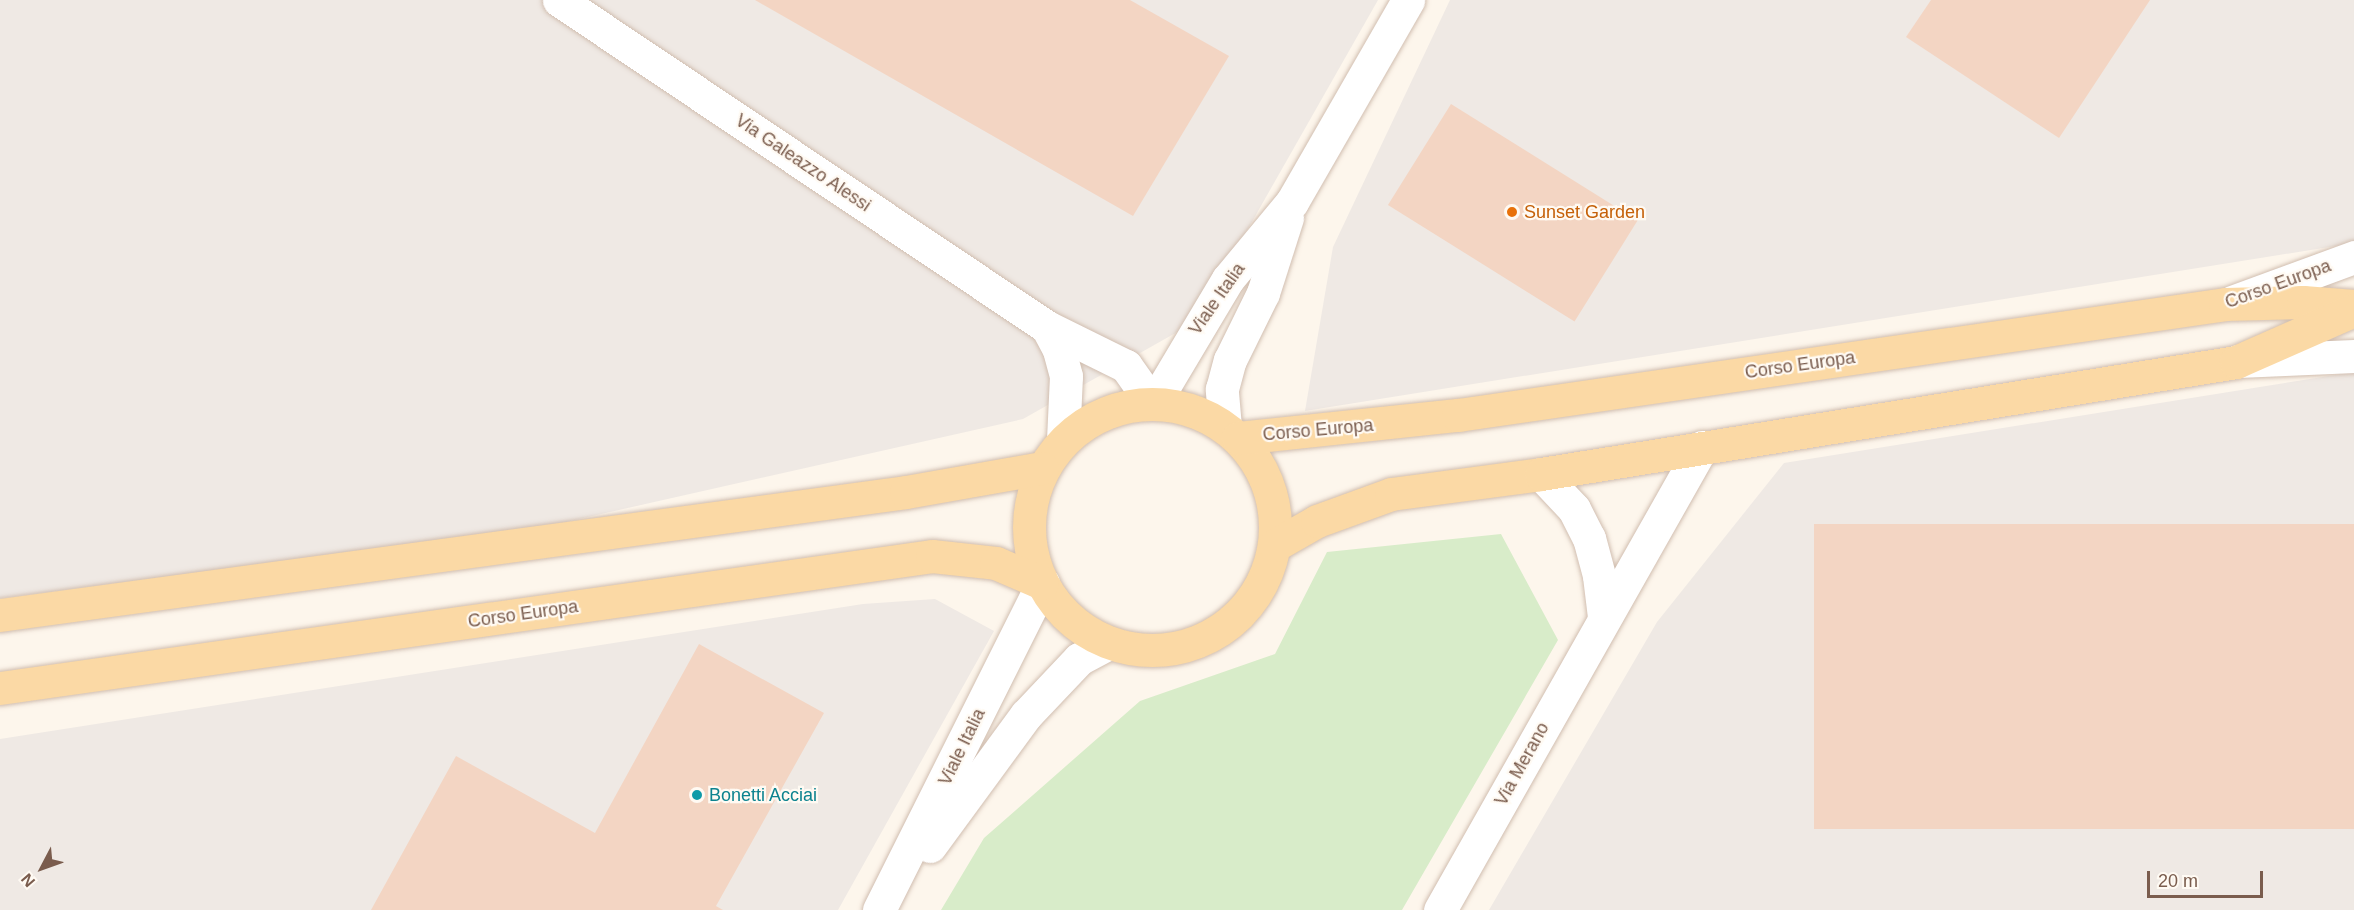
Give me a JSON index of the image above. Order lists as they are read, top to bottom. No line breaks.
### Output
{"streets":{"main road":["Corso Europa"],"street":["Via Galeazzo Alessi","Viale Italia","Via Merano"]},"crossings":[["Via Galeazzo Alessi","Viale Italia"],["Corso Europa","Viale Italia"]],"places":["Sunset Garden","Bonetti Acciai"],"scale_bar":"20 m","north":"bottom left"}
